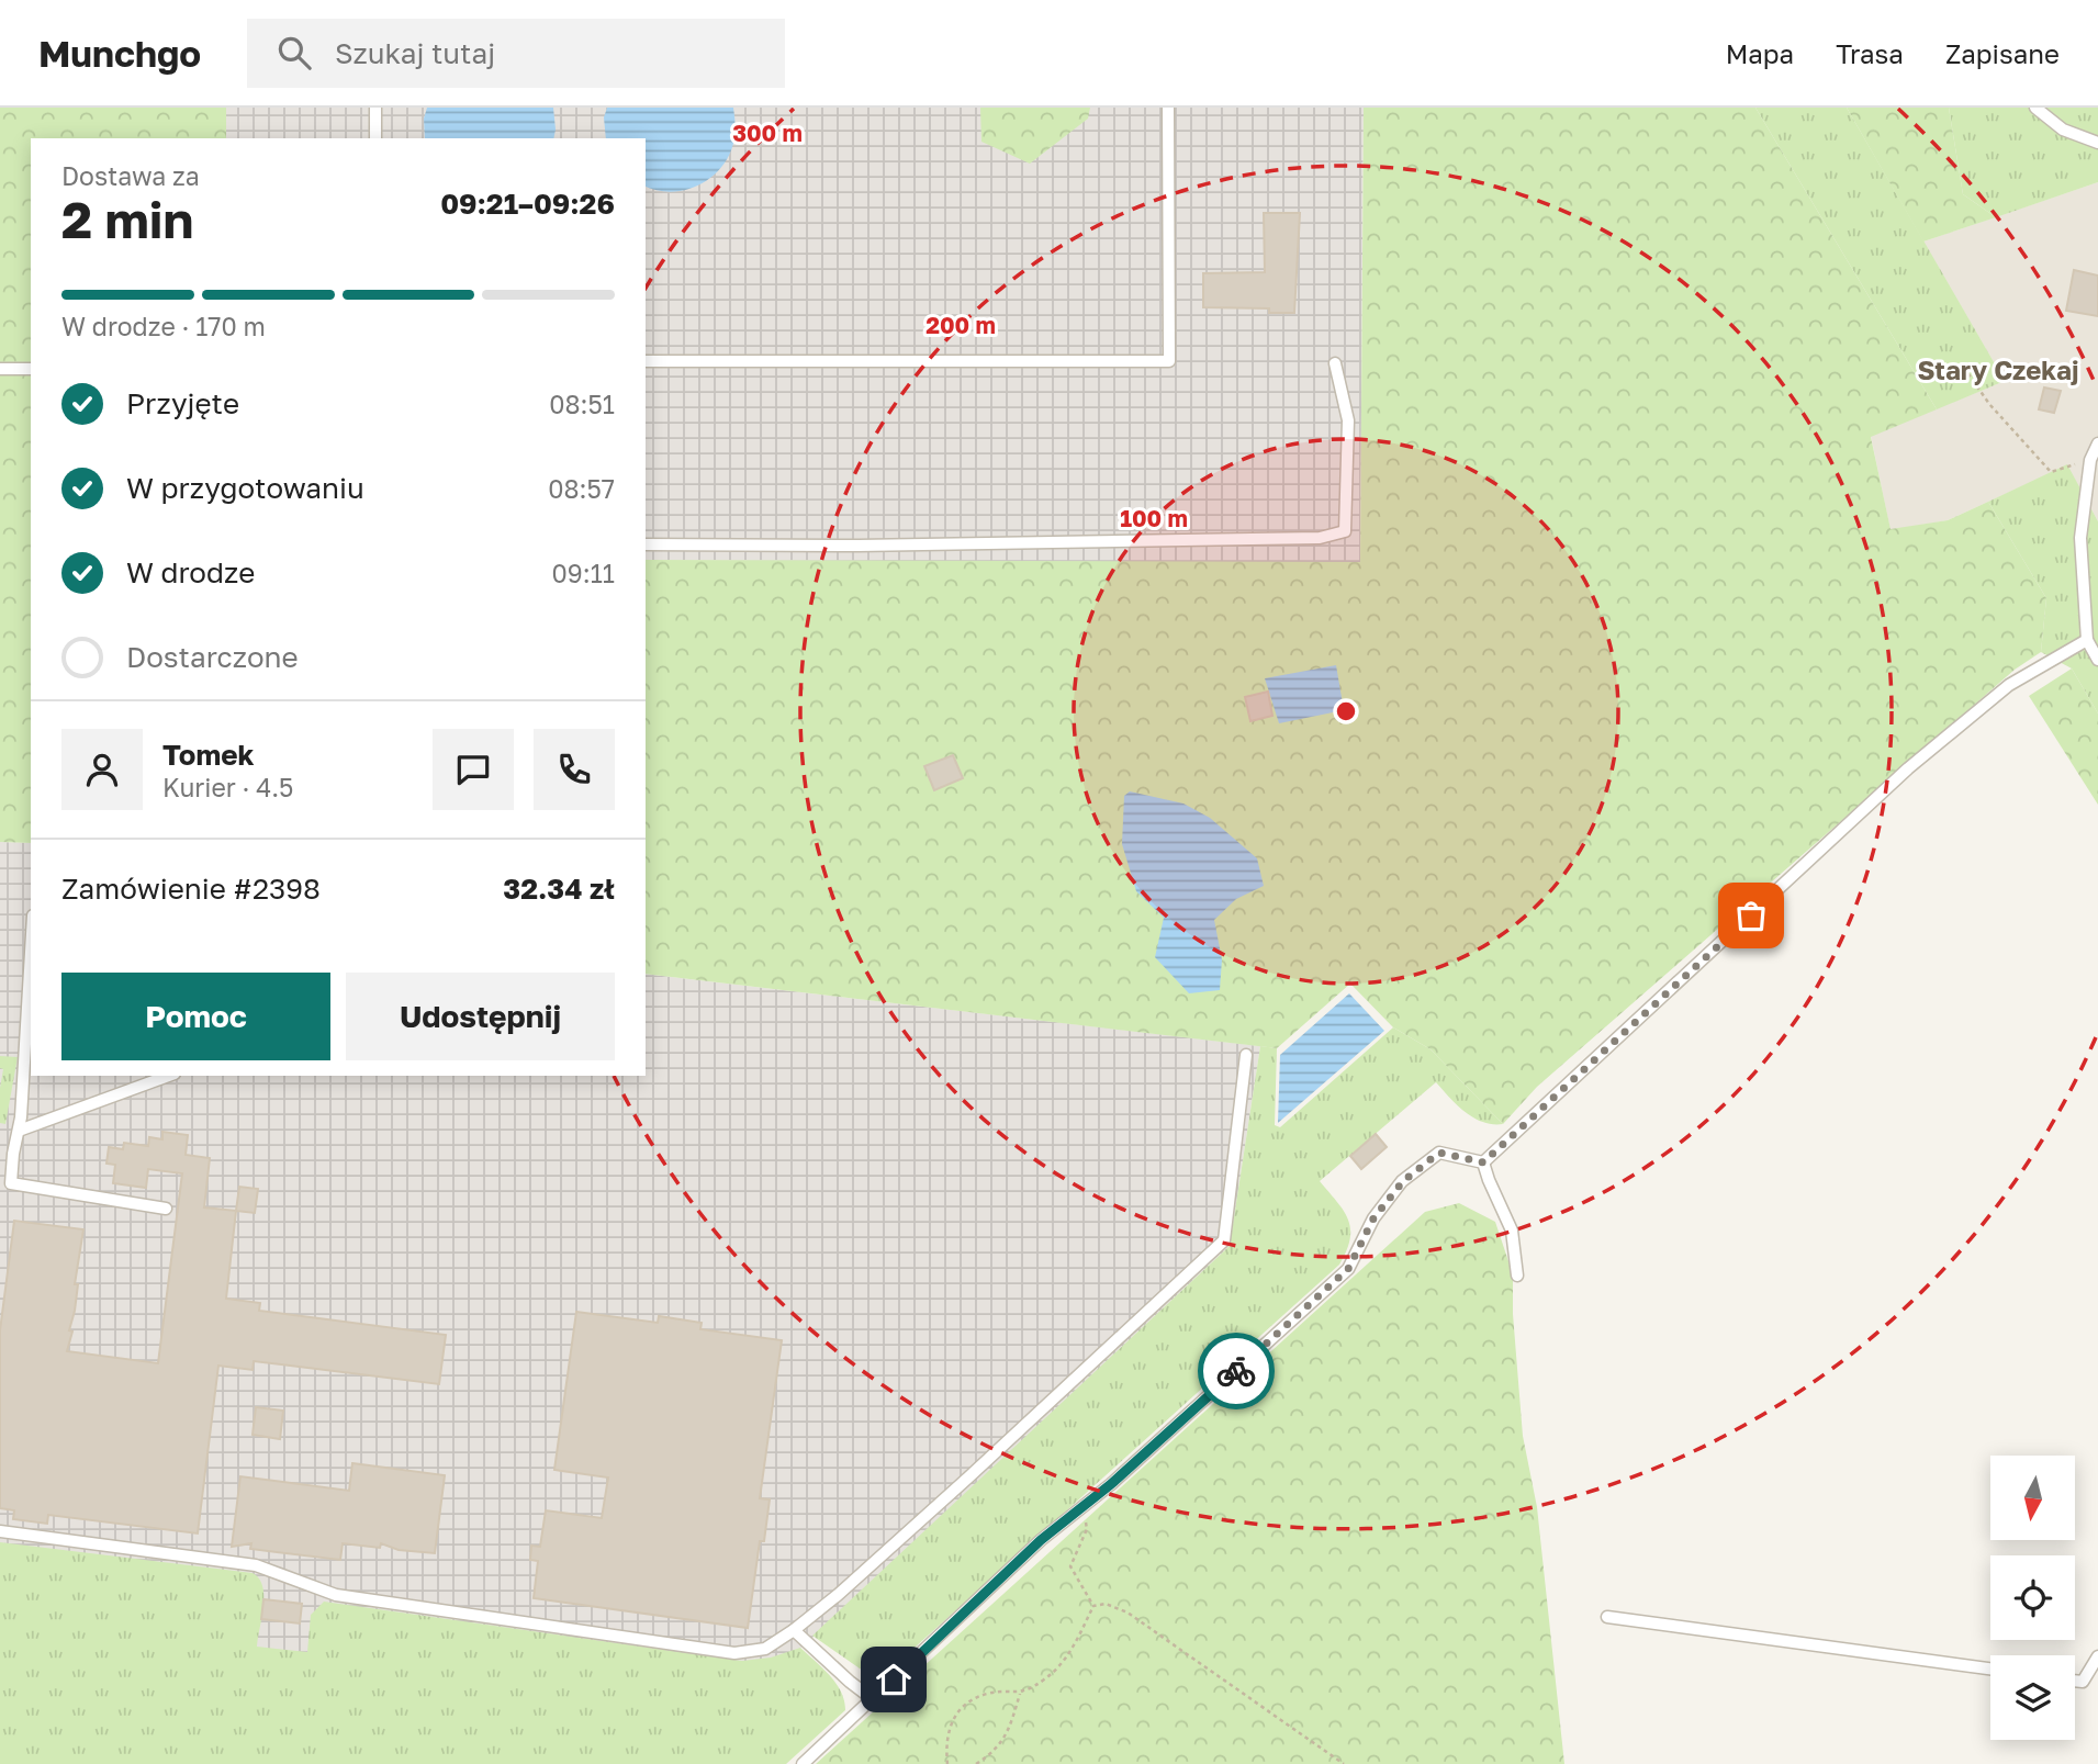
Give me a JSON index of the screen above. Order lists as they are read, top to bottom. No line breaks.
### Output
{"districts":["Stary Czekaj"],"north":"bottom","page":{"header":"Munchgo","search":"Szukaj tutaj","nav":["Mapa","Trasa","Zapisane"],"heading":["2 min","Dostawa za","09:21–09:26"],"panel":["Tomek","Kurier · 4.5","Zamówienie #2398","32.34 zł"],"bar":"W drodze · 170 m","list":[["Przyjęte","08:51"],["W przygotowaniu","08:57"],["W drodze","09:11"],"Dostarczone"],"buttons":["Pomoc","Udostępnij"]},"rings":["300 m","200 m","100 m"]}
